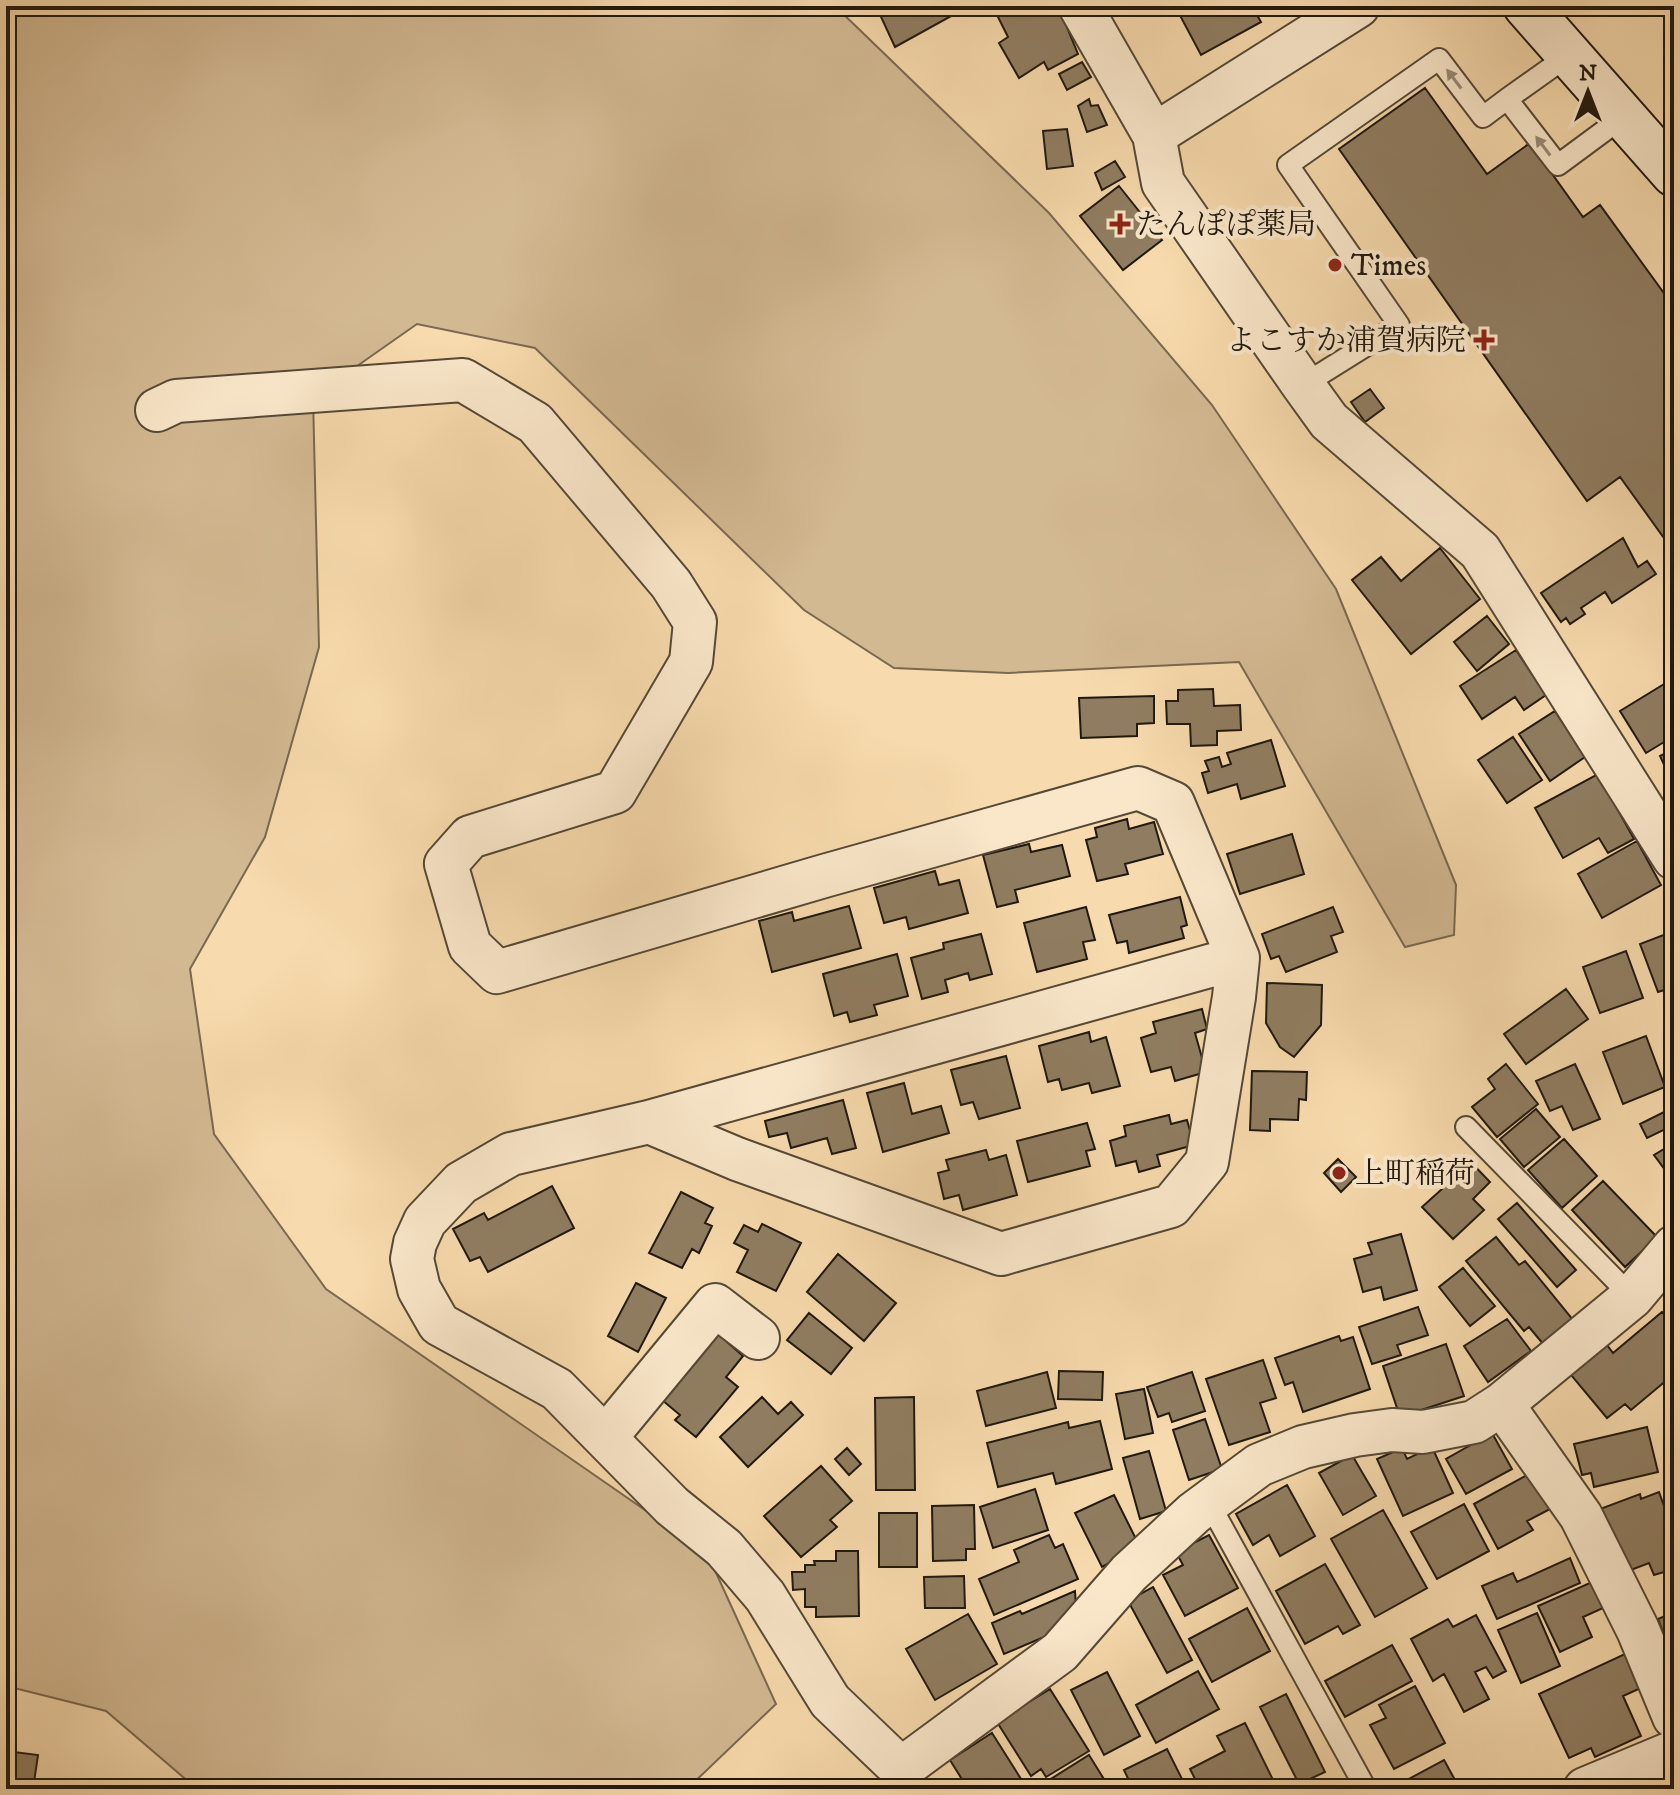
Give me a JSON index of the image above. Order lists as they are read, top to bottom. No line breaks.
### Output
{"places":{"health":["たんぽぽ薬局","よこすか浦賀病院"],"other":["Times","上町稲荷"]},"north":"top"}
